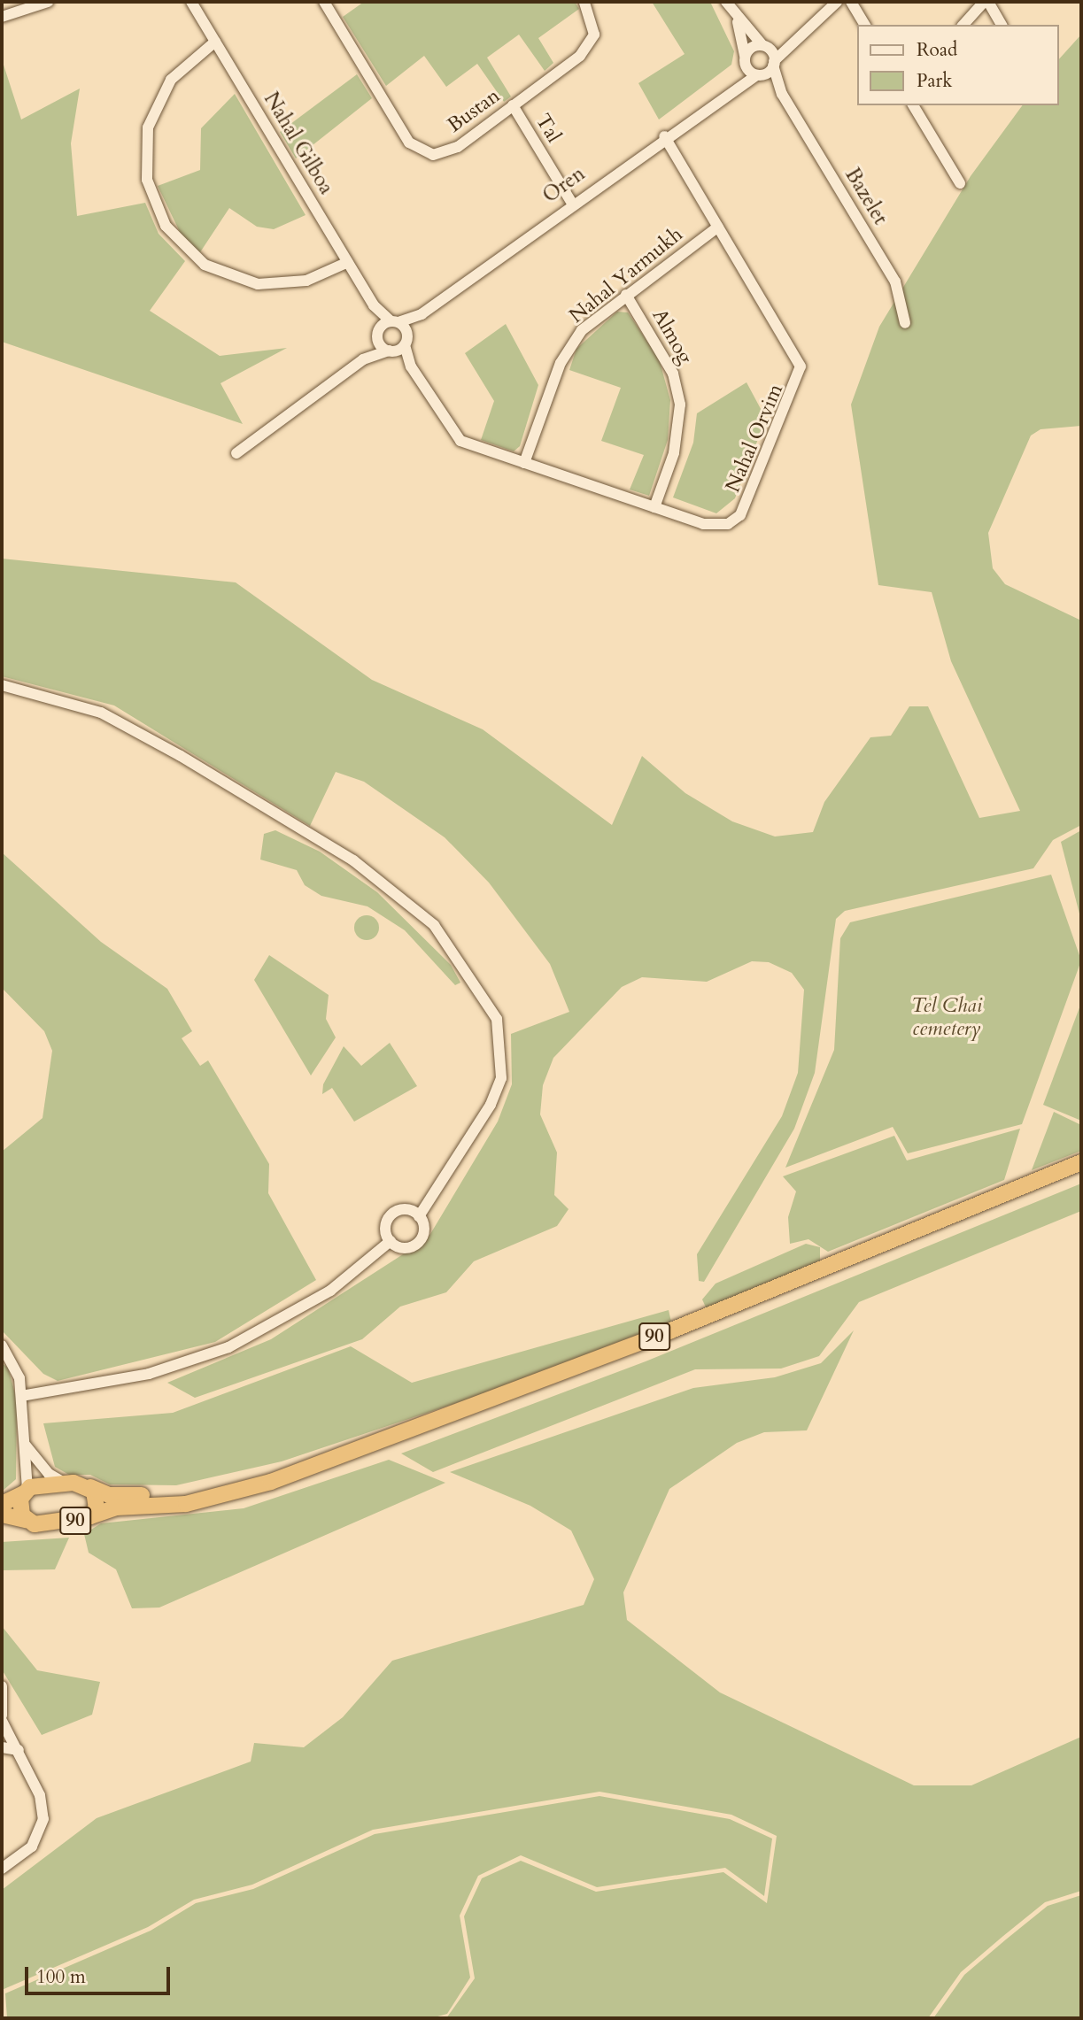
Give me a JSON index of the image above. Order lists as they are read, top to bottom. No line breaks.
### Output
{"streets":{"highway":["90"],"street":["Bustan","Tal","Nahal Gilboa","Oren","Bazelet","Nahal Yarmukh","Almog","Nahal Orvim"]},"crossings":[["Bustan","Tal"],["Tal","Oren"],["Nahal Gilboa","Oren"],["Nahal Gilboa","Nahal Orvim"],["Oren","Bazelet"],["Oren","Nahal Orvim"],["Nahal Yarmukh","Almog"],["Nahal Yarmukh","Nahal Orvim"],["Almog","Nahal Orvim"]],"parks":["Tel Chai cemetery"],"legend":["Road","Park"],"scale_bar":"100 m"}
